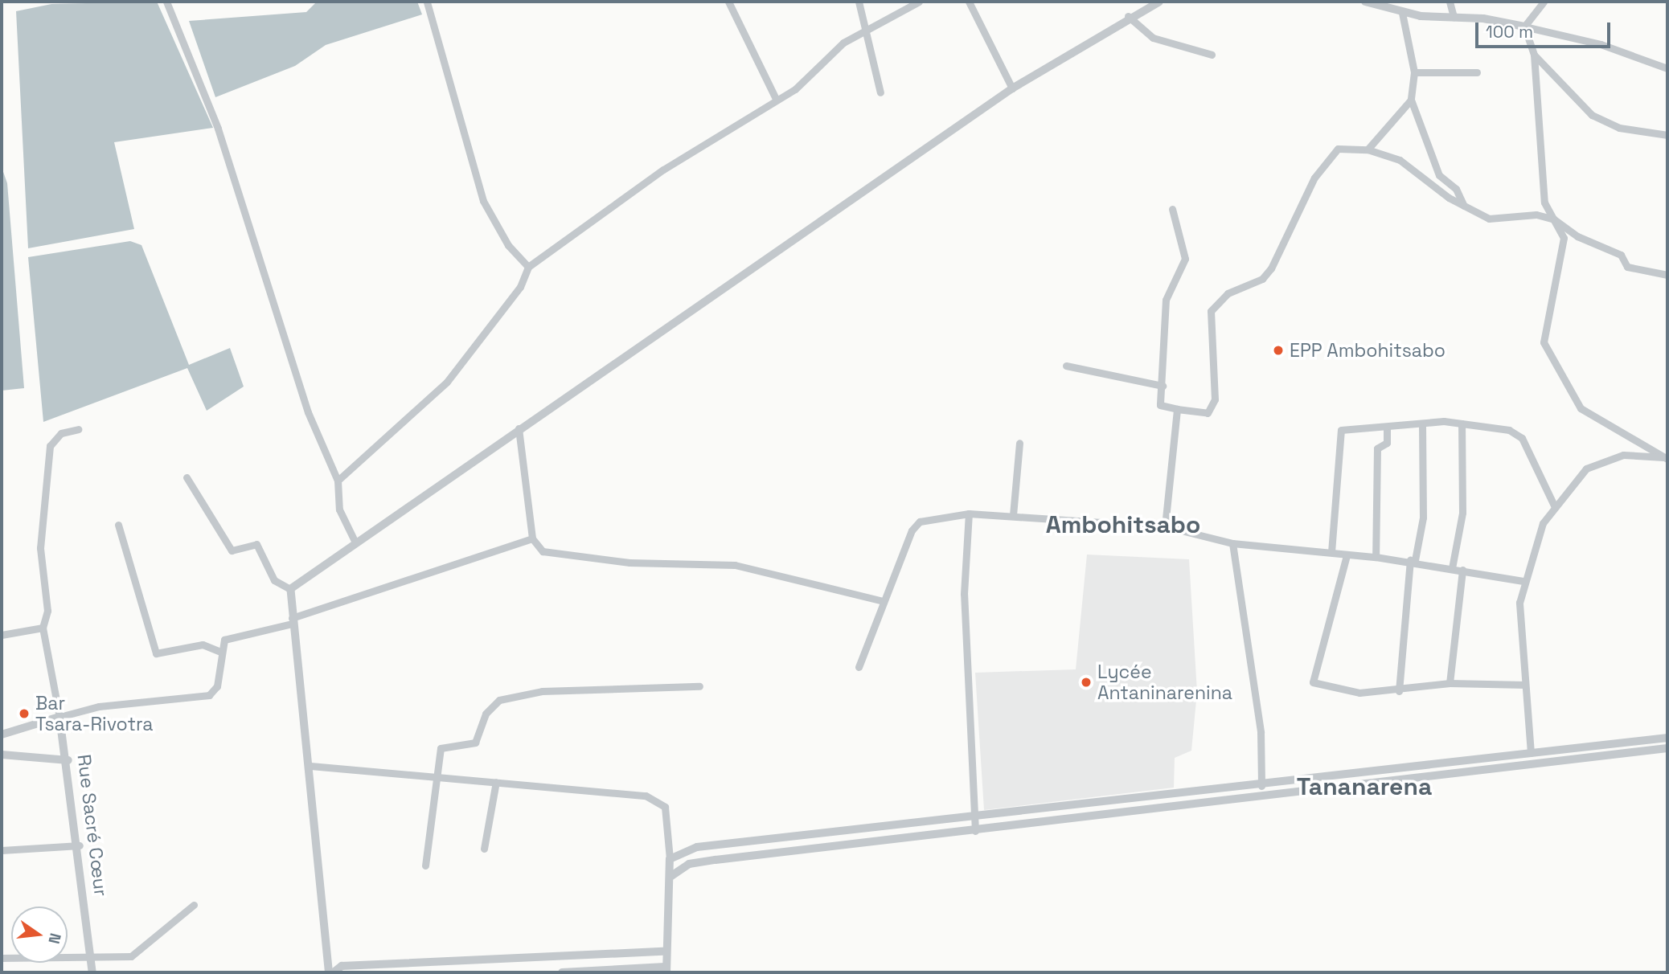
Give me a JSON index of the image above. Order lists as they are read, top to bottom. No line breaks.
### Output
{"streets":{"street":["Rue Sacré Cœur"]},"districts":["Ambohitsabo","Tananarena"],"places":["EPP Ambohitsabo","Lycée Antaninarenina","Bar Tsara-Rivotra"],"scale_bar":"100 m","north":"right"}
